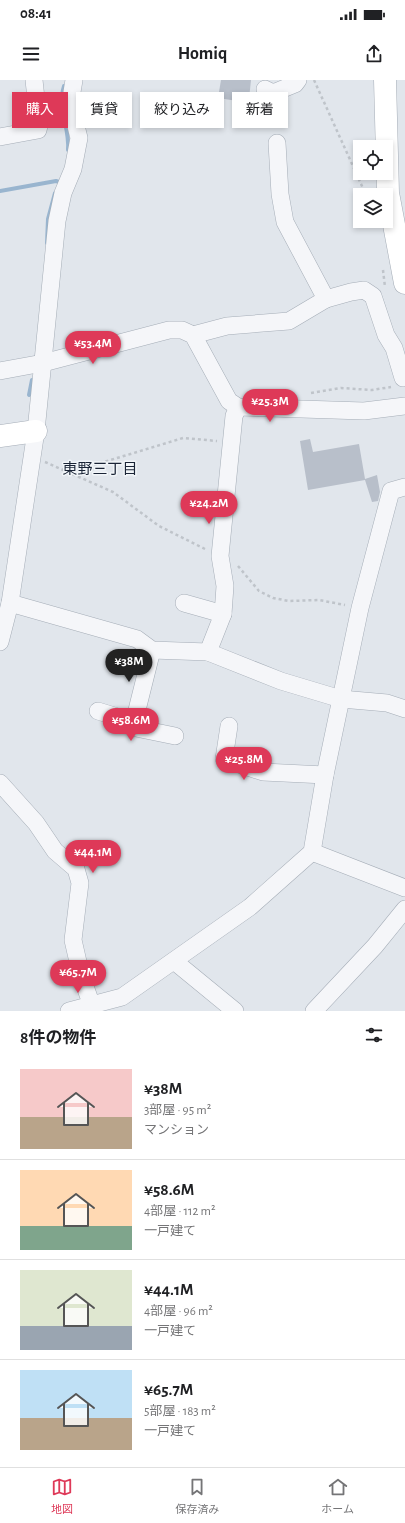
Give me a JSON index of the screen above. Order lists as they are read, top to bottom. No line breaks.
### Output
{"districts":["東野三丁目"],"page":{"status":"08:41","header":"Homiq","chip":["購入","賃貸","絞り込み","新着"],"price":["¥53.4M","¥25.3M","¥24.2M","¥38M","¥58.6M","¥25.8M","¥44.1M","¥65.7M"],"heading":"8件の物件","list":[{"name":"¥38M","note":"3部屋 · 95 m² · マンション"},{"name":"¥58.6M","note":"4部屋 · 112 m² · 一戸建て"},{"name":"¥44.1M","note":"4部屋 · 96 m² · 一戸建て"},{"name":"¥65.7M","note":"5部屋 · 183 m² · 一戸建て"}],"tabs":["地図","保存済み","ホーム"]}}
